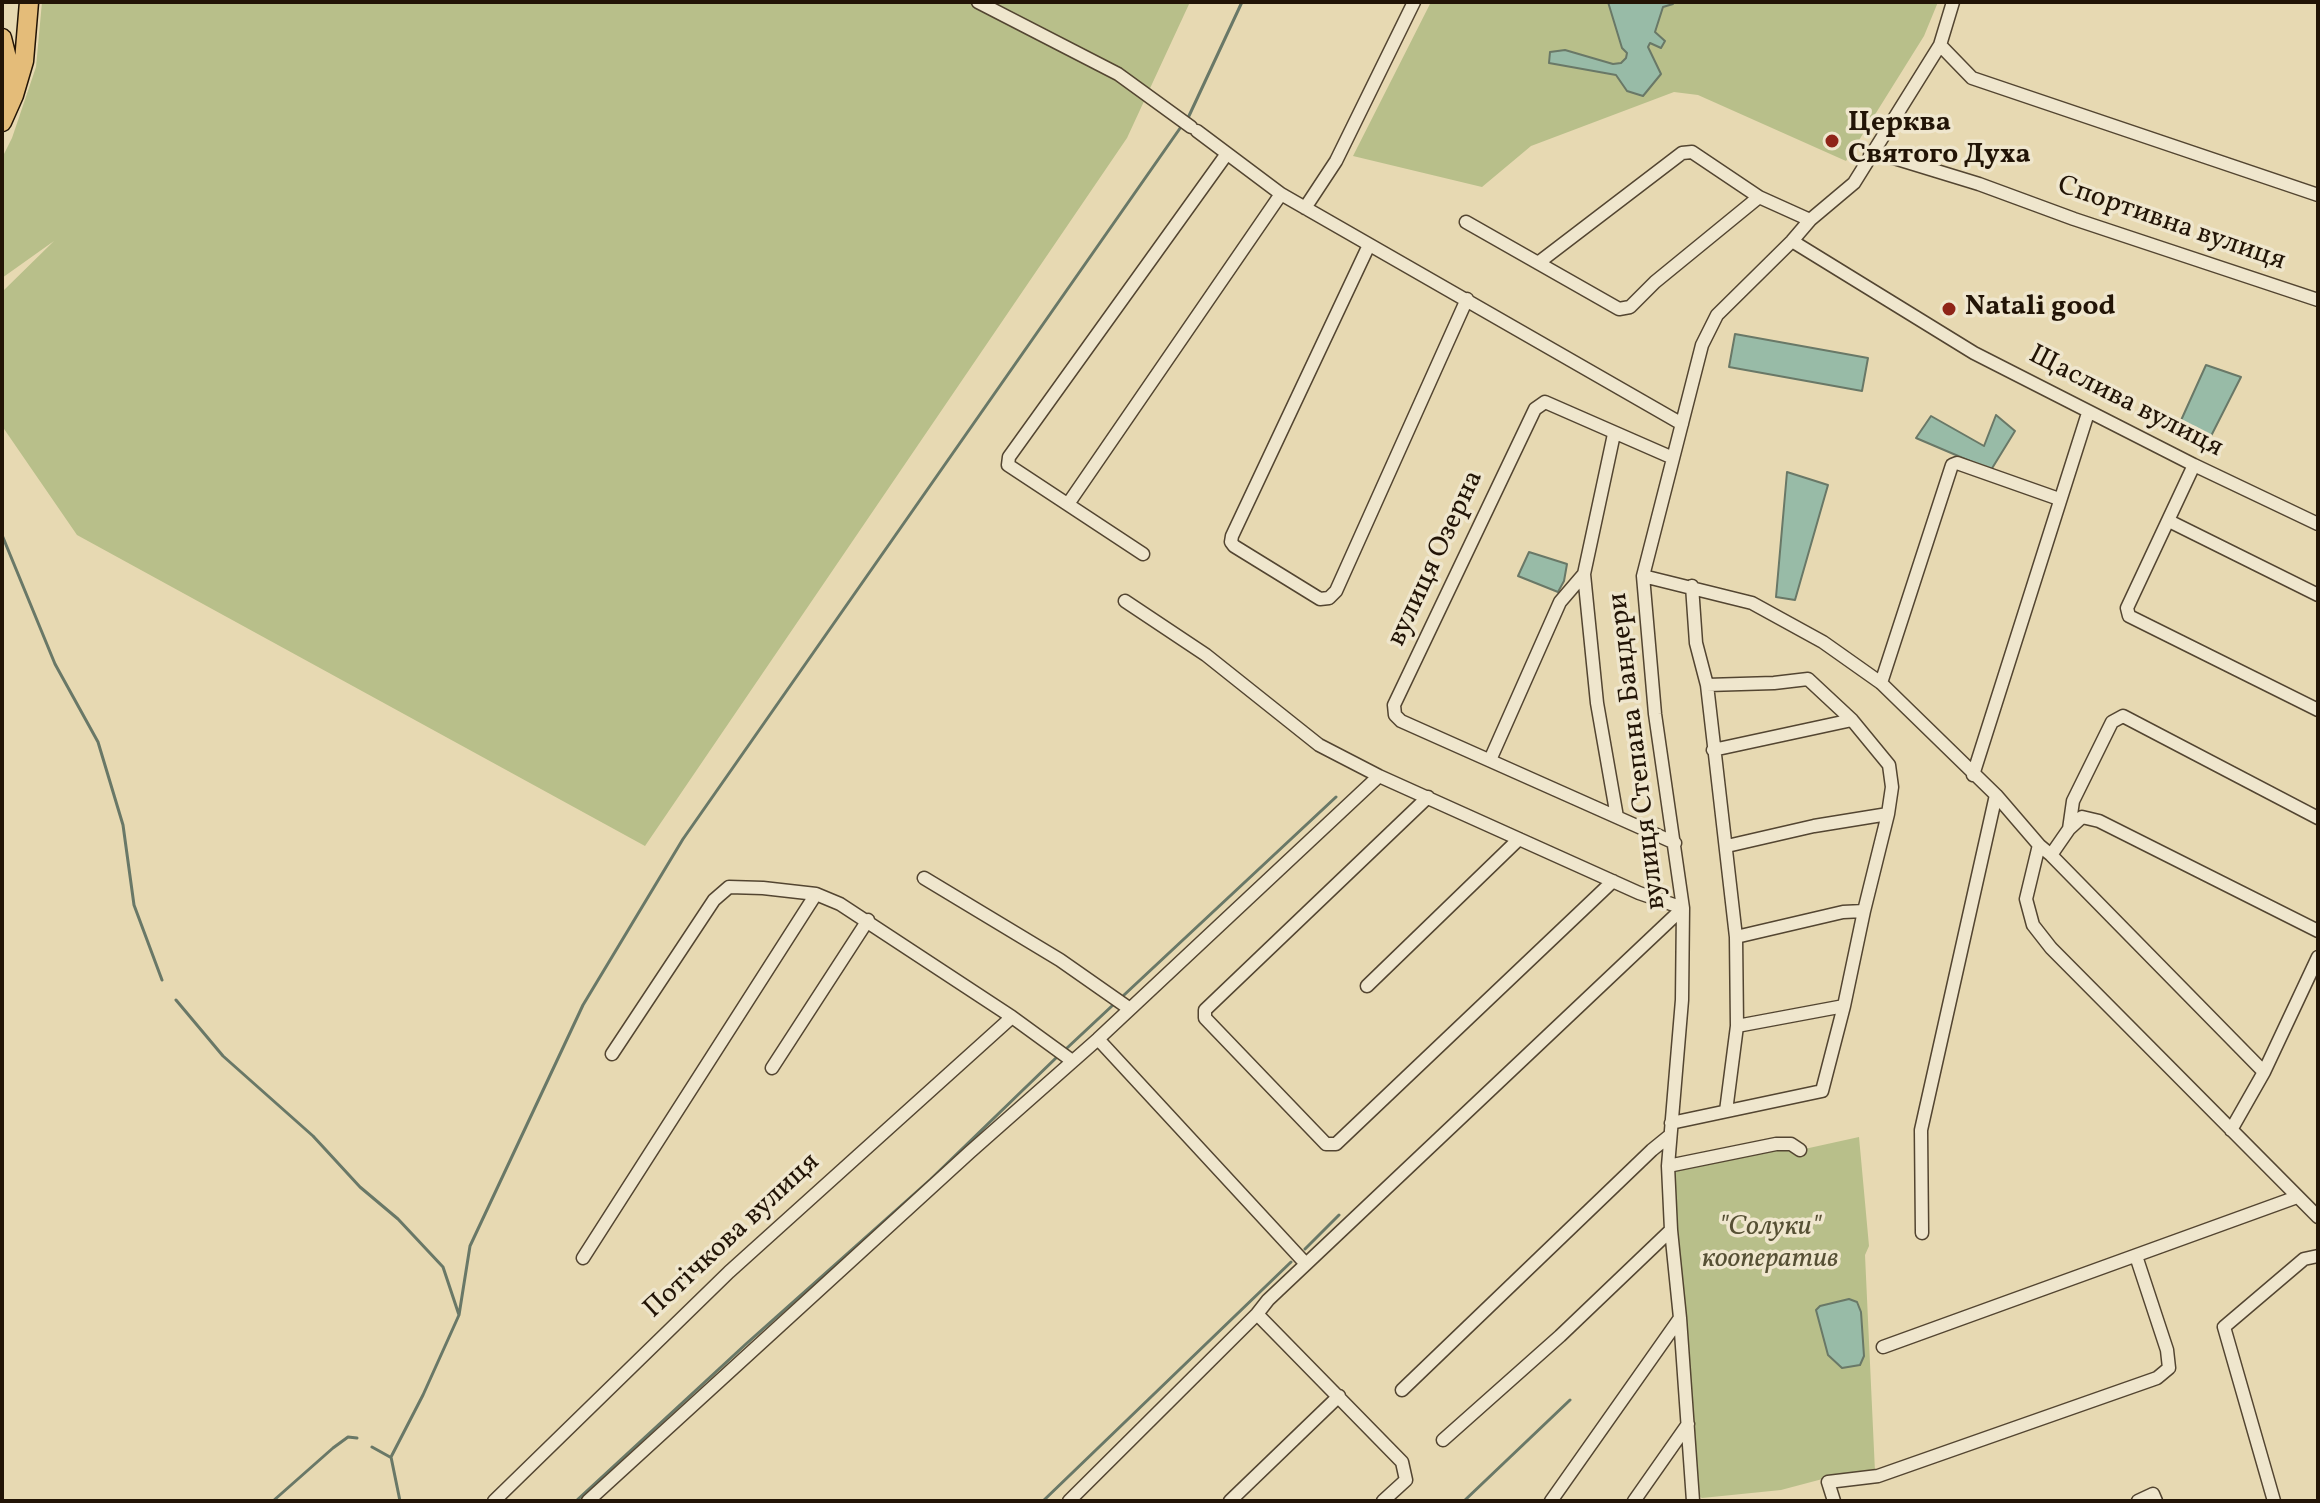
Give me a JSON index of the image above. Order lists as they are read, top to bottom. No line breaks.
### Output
{"streets":{"street":["Спортивна вулиця","Щаслива вулиця","вулиця Озерна","вулиця Степана Бандери","Потічкова вулиця"]},"crossings":[["Спортивна вулиця","вулиця Степана Бандери"],["Щаслива вулиця","вулиця Степана Бандери"],["вулиця Озерна","вулиця Степана Бандери"]],"parks":["\"Солуки\" кооператив"],"places":["Церква Святого Духа","Natali good"]}
